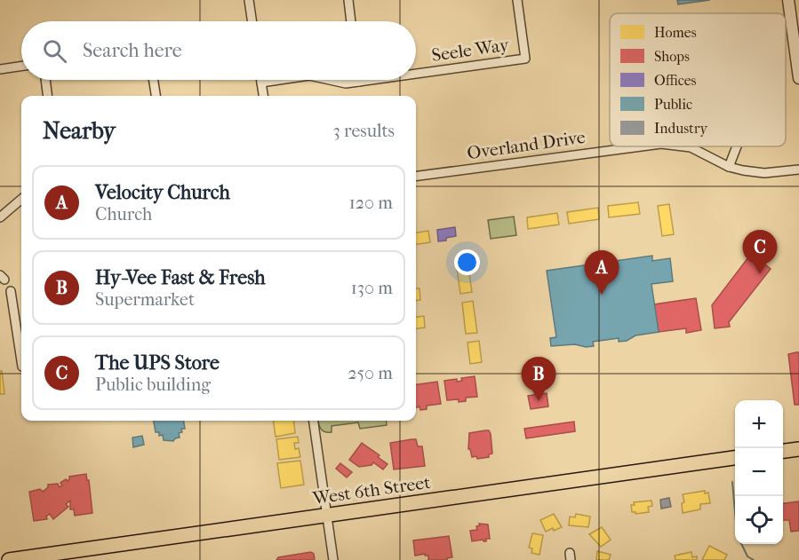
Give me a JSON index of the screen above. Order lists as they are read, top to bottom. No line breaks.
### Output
{"streets":{"main road":["West 6th Street"],"street":["Seele Way","Overland Drive"]},"legend":["Homes","Shops","Offices","Public","Industry"],"page":{"search":"Search here","heading":["Nearby","3 results"],"list":[{"mark":"A","name":"Velocity Church","note":"Church","value":"120 m"},{"mark":"B","name":"Hy-Vee Fast & Fresh","note":"Supermarket","value":"130 m"},{"mark":"C","name":"The UPS Store","note":"Public building","value":"250 m"}],"pins":["C","A","B"],"map_buttons":["+","−"]}}
